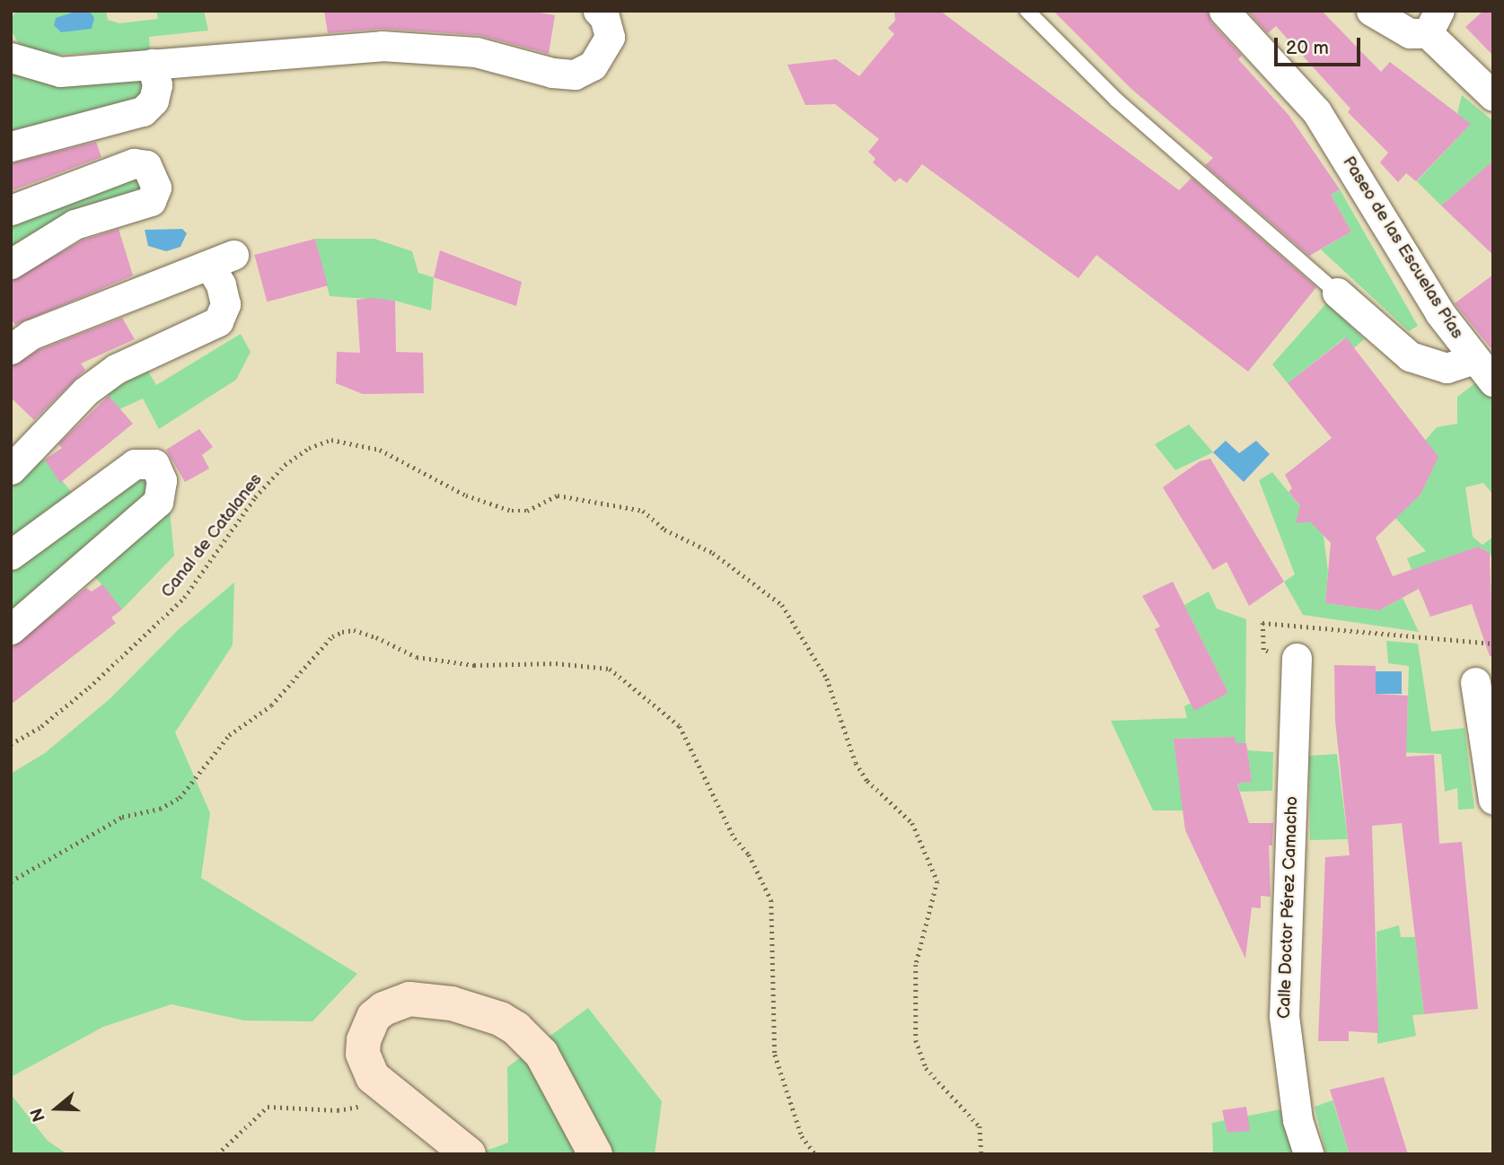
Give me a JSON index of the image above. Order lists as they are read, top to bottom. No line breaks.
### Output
{"streets":{"street":["Paseo de las Escuelas Pías","Calle Doctor Pérez Camacho"],"path":["Canal de Catalanes"]},"scale_bar":"20 m","north":"left"}
